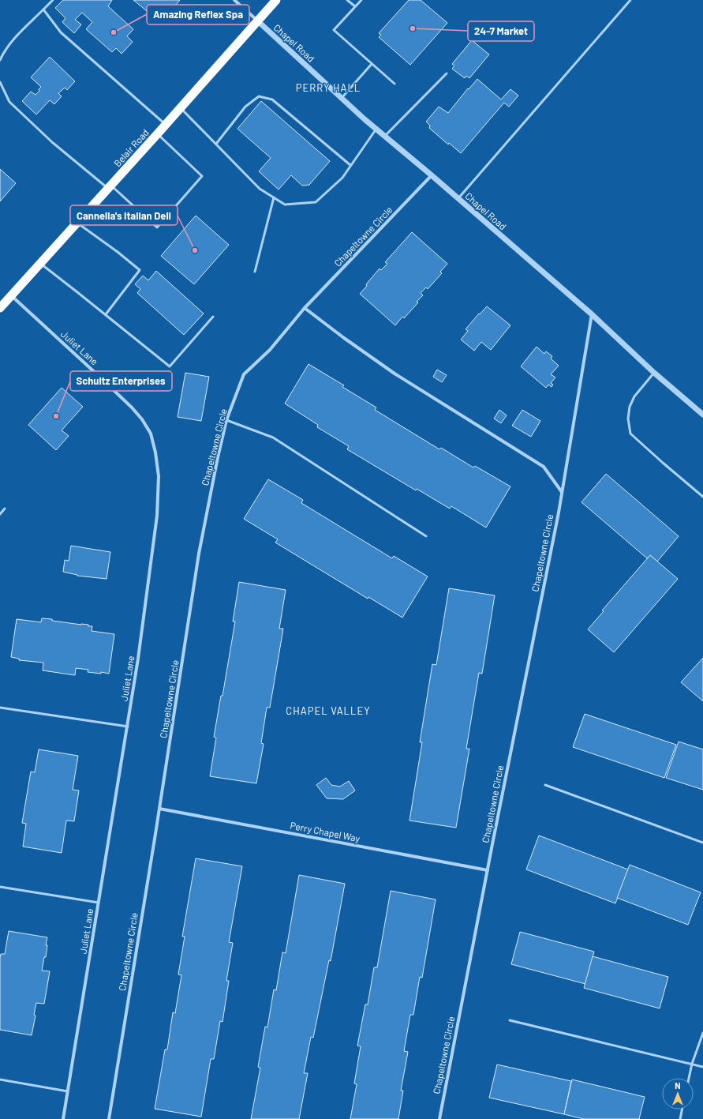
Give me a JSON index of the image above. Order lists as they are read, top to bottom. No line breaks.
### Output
{"streets":{"highway":["Belair Road"],"street":["Chapel Road","Chapeltowne Circle","Juliet Lane","Perry Chapel Way"]},"crossings":[["Chapel Road","Belair Road"],["Chapel Road","Chapeltowne Circle"],["Belair Road","Juliet Lane"],["Chapeltowne Circle","Perry Chapel Way"]],"districts":["PERRY HALL","CHAPEL VALLEY"],"places":["24-7 Market","Amazing Reflex Spa","Cannella's Italian Deli","Schultz Enterprises"],"north":"top"}
